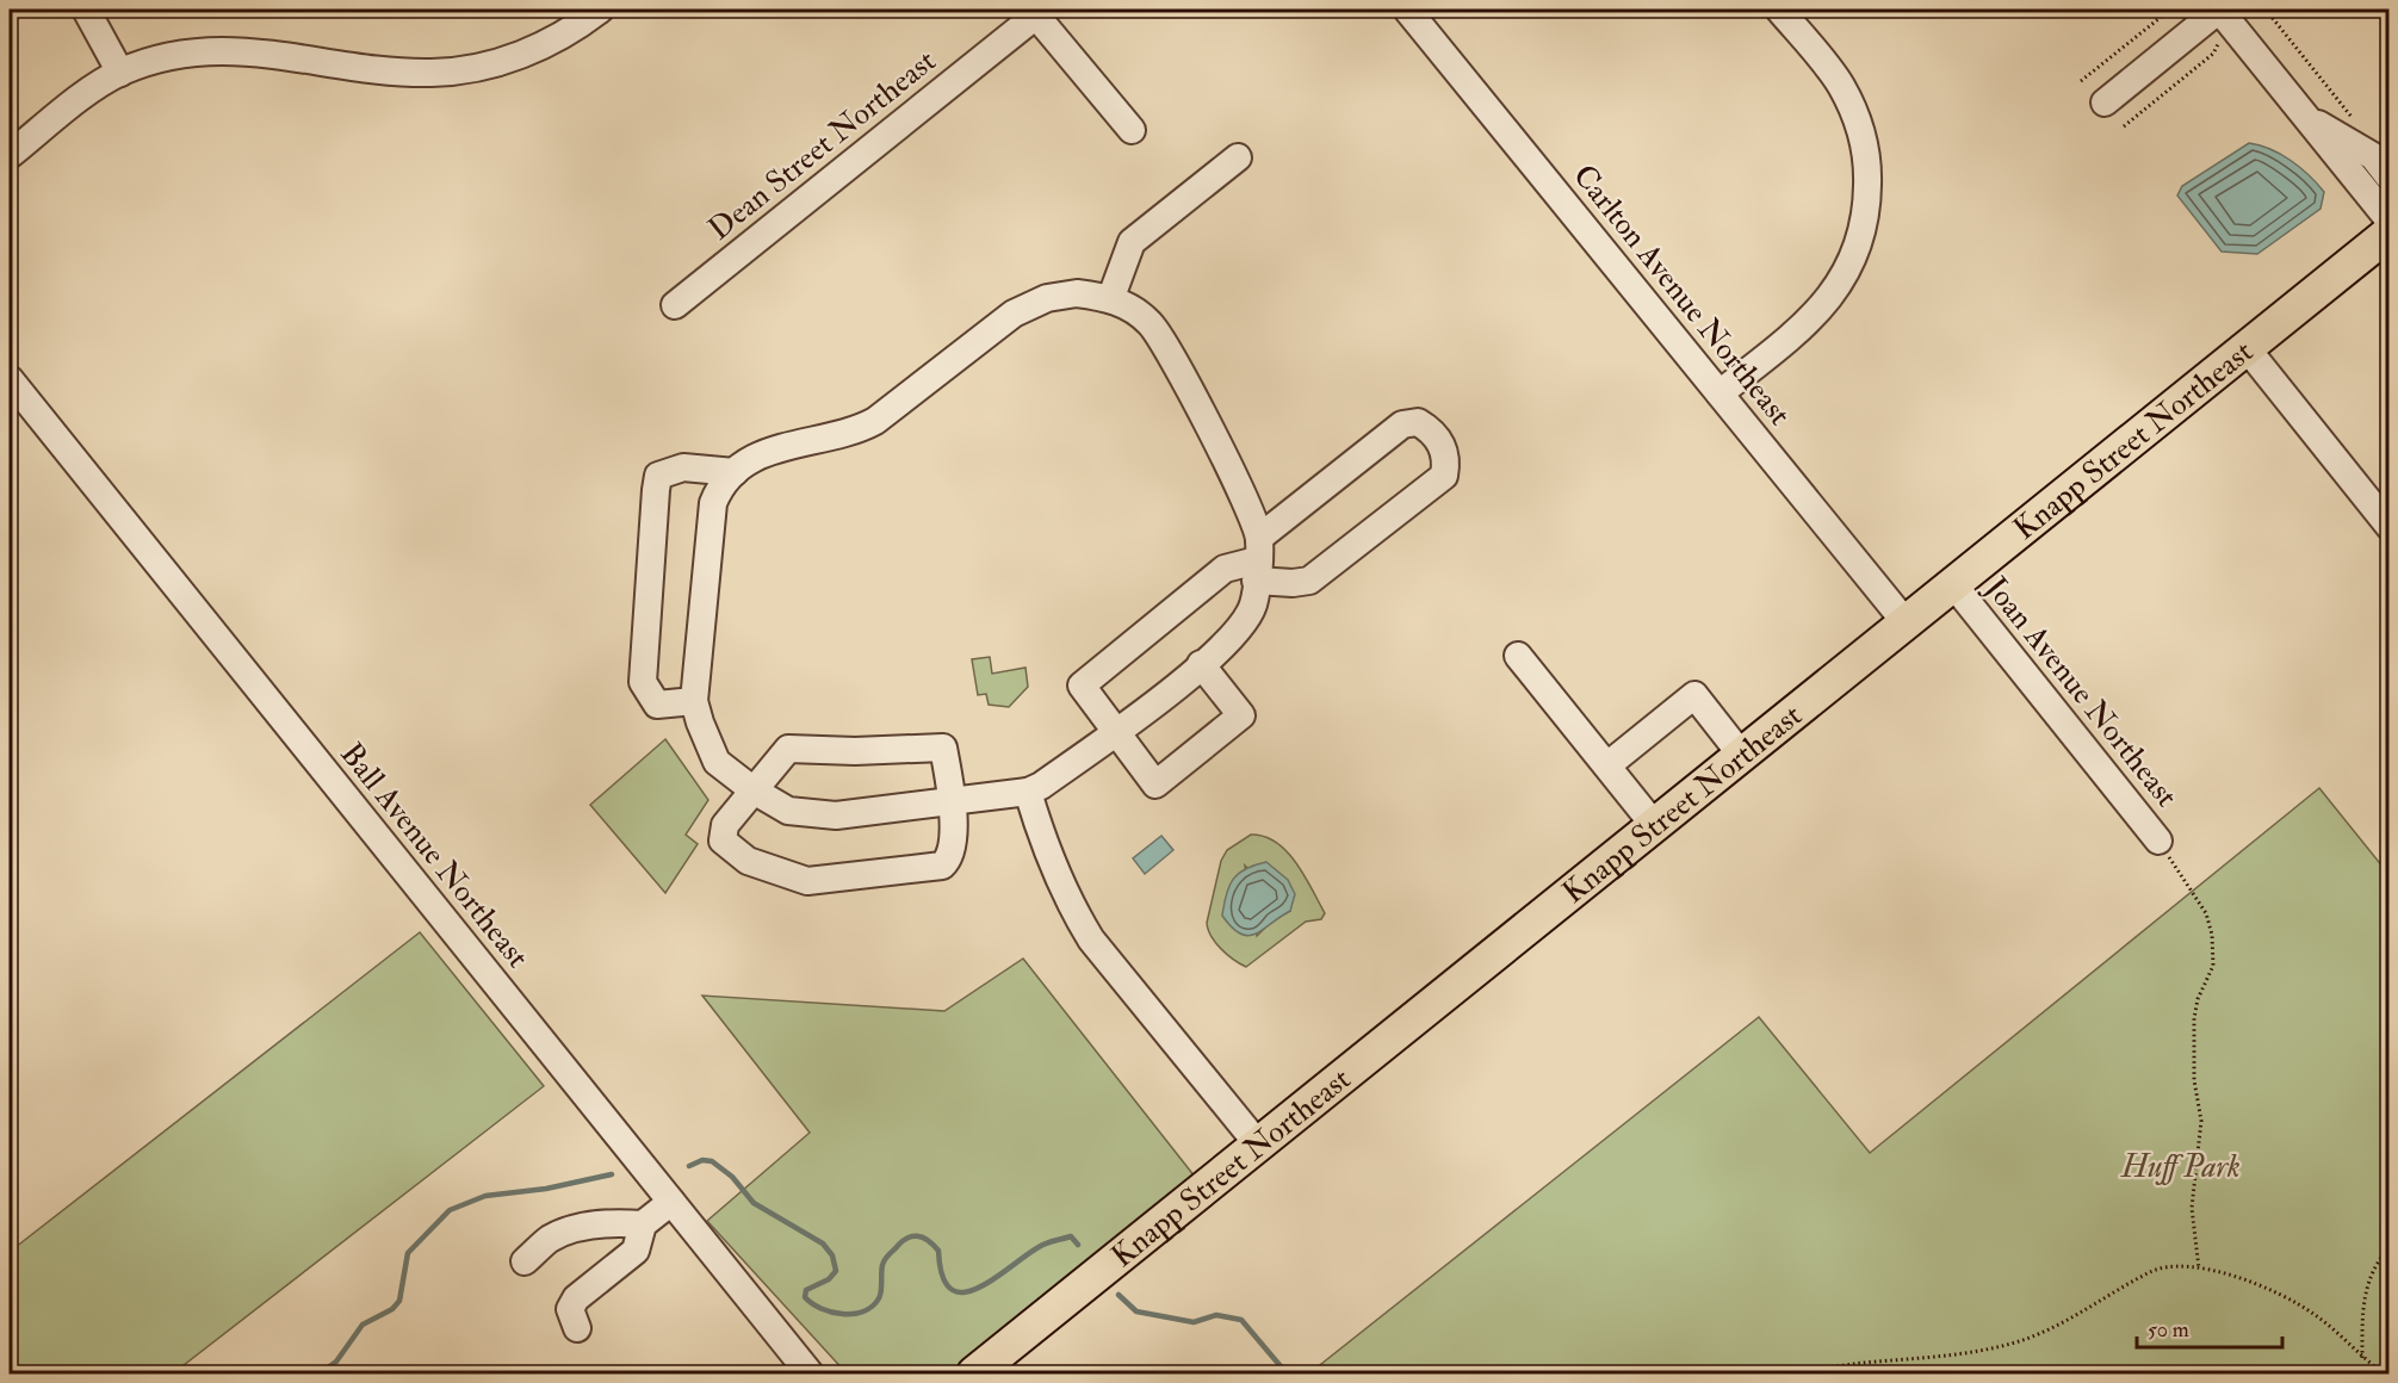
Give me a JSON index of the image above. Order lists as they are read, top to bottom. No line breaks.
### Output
{"streets":{"main road":["Knapp Street Northeast"],"street":["Dean Street Northeast","Carlton Avenue Northeast","Joan Avenue Northeast","Ball Avenue Northeast"]},"crossings":[["Carlton Avenue Northeast","Knapp Street Northeast"],["Knapp Street Northeast","Joan Avenue Northeast"]],"parks":["Huff Park"],"scale_bar":"50 m"}
